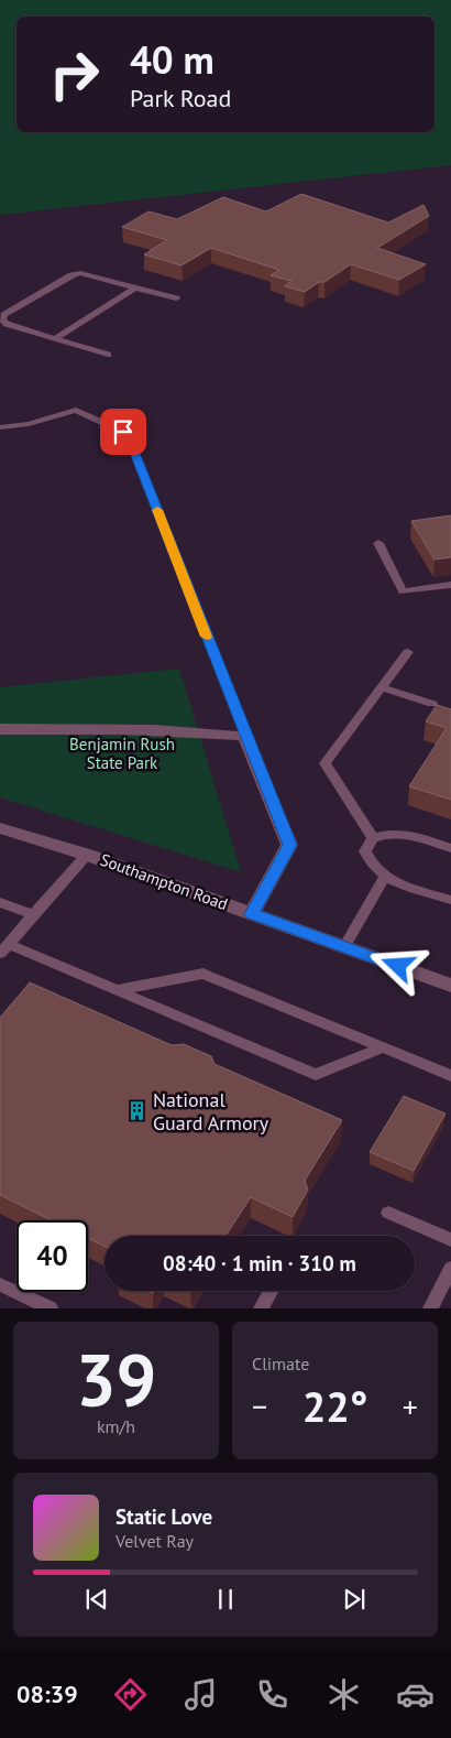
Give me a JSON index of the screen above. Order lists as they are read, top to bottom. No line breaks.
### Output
{"streets":{"street":["Southampton Road"]},"parks":["Benjamin Rush State Park"],"places":{"building":["National Guard Armory"]},"page":{"turn":["40 m","Park Road"],"limit":"40","trip":"08:40 · 1 min · 310 m","tile":[["39","km/h"],"Climate"],"heat":["−","22°","+"],"song":["Static Love","Velvet Ray"],"tabs":"08:39"}}
